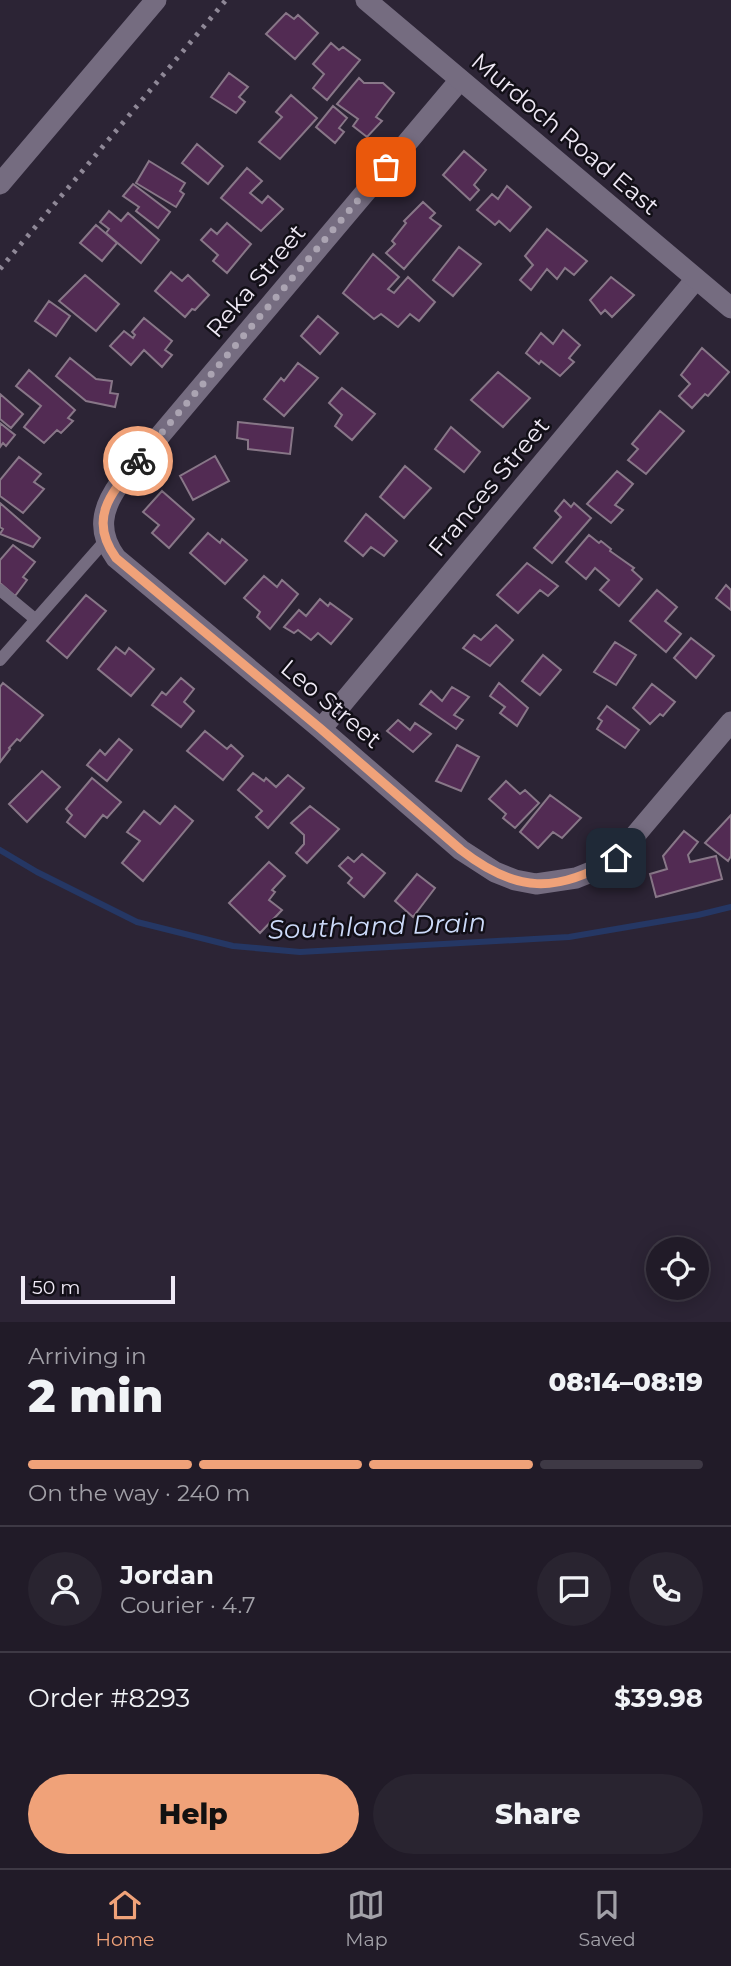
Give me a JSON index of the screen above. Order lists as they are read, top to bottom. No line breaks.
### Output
{"streets":{"street":["Murdoch Road East","Reka Street","Frances Street","Leo Street"]},"crossings":[["Murdoch Road East","Reka Street"],["Murdoch Road East","Frances Street"],["Reka Street","Leo Street"],["Frances Street","Leo Street"]],"water":["Southland Drain"],"scale_bar":"50 m","page":{"scale":"50 m","heading":["2 min","Arriving in","08:14–08:19"],"panel":["Jordan","Courier · 4.7","Order #8293","$39.98"],"bar":"On the way · 240 m","buttons":["Help","Share"],"tabs":["Home","Map","Saved"]}}
